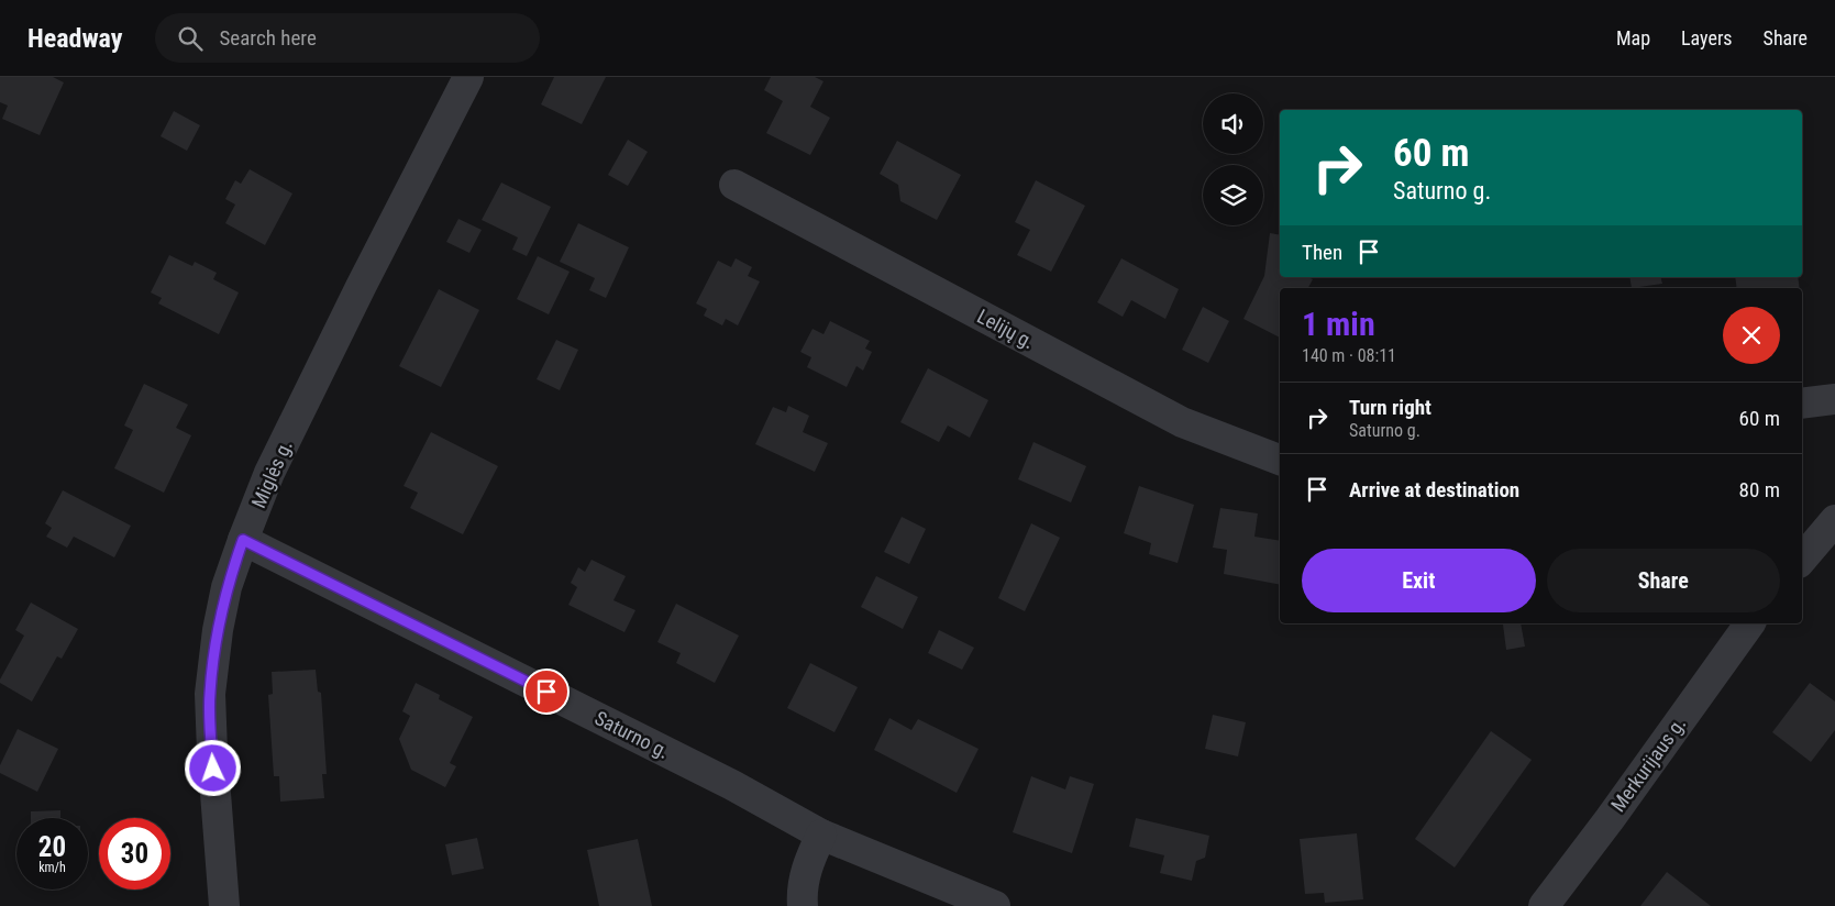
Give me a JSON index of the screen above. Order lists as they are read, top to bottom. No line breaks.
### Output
{"streets":{"street":["Lelijų g.","Miglės g.","Saturno g.","Merkurijaus g."]},"crossings":[["Miglės g.","Saturno g."]],"page":{"header":"Headway","search":"Search here","nav":["Map","Layers","Share"],"turn":["60 m","Saturno g."],"then":"Then","heading":["1 min","140 m · 08:11"],"list":[{"name":"Turn right","note":"Saturno g.","value":"60 m"},{"name":"Arrive at destination","value":"80 m"}],"buttons":["Exit","Share"],"speed":"20 km/h","limit":"30"}}
